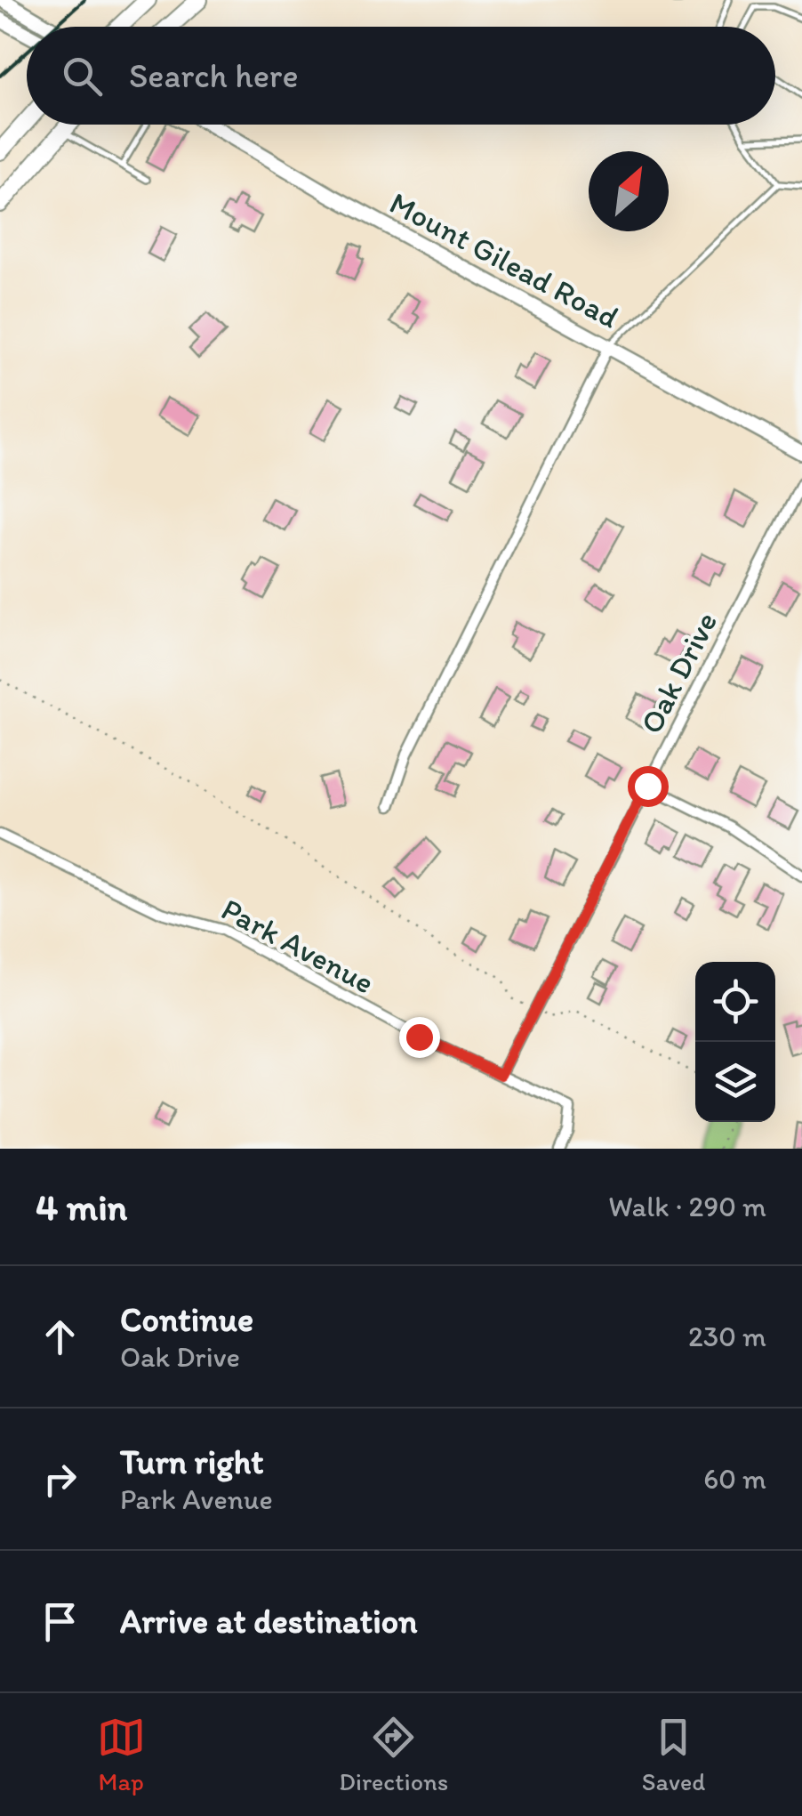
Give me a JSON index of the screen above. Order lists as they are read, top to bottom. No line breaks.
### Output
{"streets":{"main road":["Mount Gilead Road"],"street":["Oak Drive","Park Avenue"]},"crossings":[["Oak Drive","Park Avenue"]],"north":"top right","page":{"search":"Search here","heading":["4 min","Walk · 290 m"],"list":[["Continue","Oak Drive","230 m"],["Turn right","Park Avenue","60 m"],"Arrive at destination"],"nav":["Map","Directions","Saved"]}}
